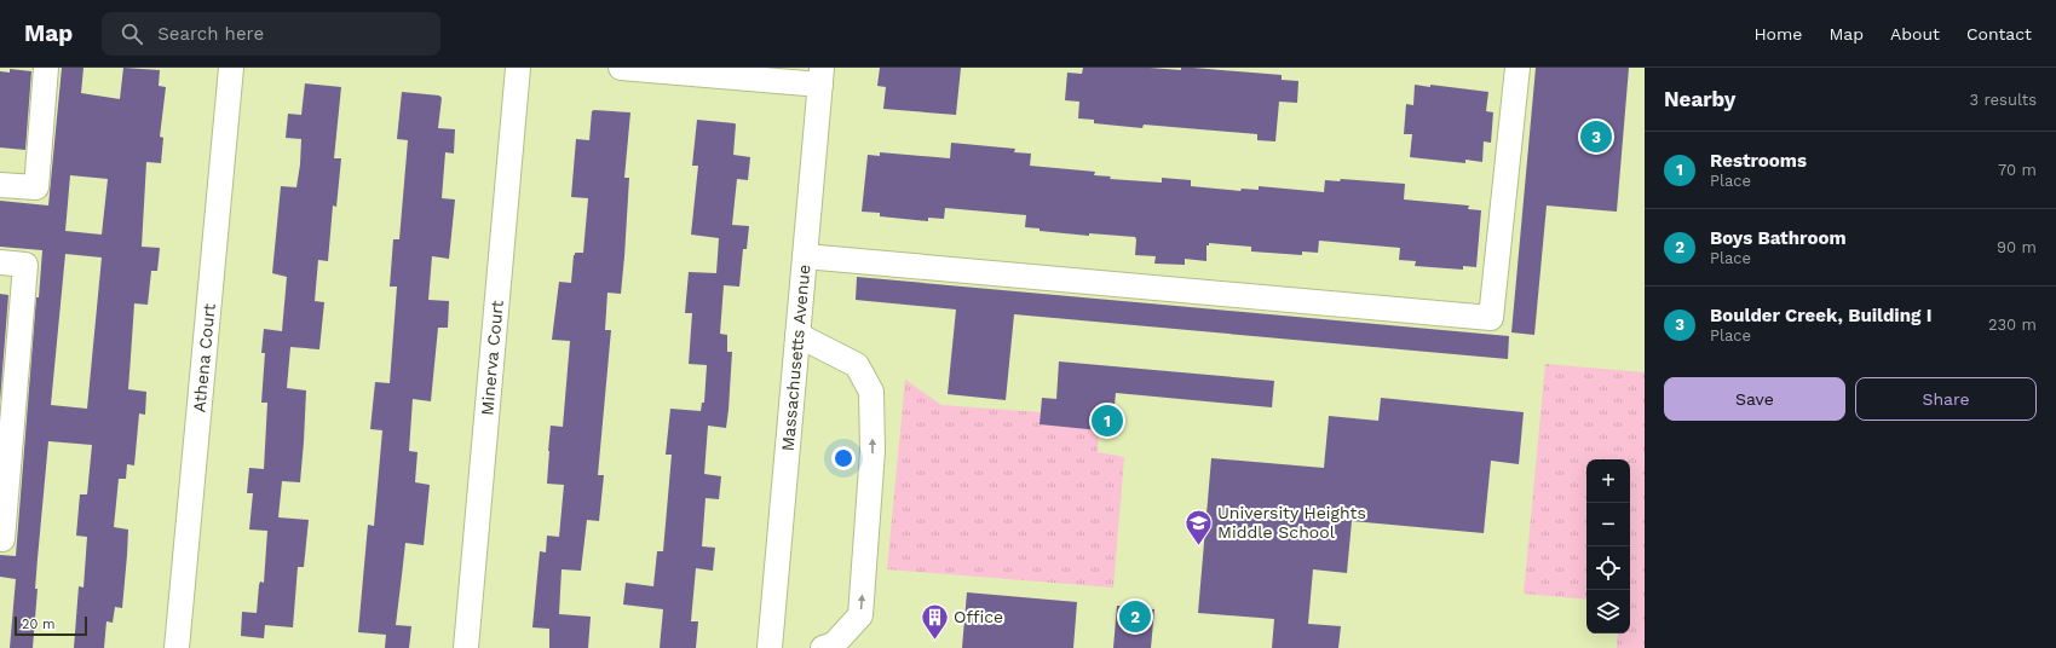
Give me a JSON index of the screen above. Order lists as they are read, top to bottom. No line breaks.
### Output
{"streets":{"street":["Athena Court","Minerva Court","Massachusetts Avenue"]},"places":{"school or university":["University Heights Middle School"],"building":["Office"]},"scale_bar":"20 m","page":{"header":"Map","search":"Search here","nav":["Home","Map","About","Contact"],"heading":["Nearby","3 results"],"pins":["3","1","2"],"list":[{"mark":"1","name":"Restrooms","note":"Place","value":"70 m"},{"mark":"2","name":"Boys Bathroom","note":"Place","value":"90 m"},{"mark":"3","name":"Boulder Creek, Building I","note":"Place","value":"230 m"}],"buttons":["Save","Share"],"map_buttons":["+","−"],"scale":"20 m"}}
